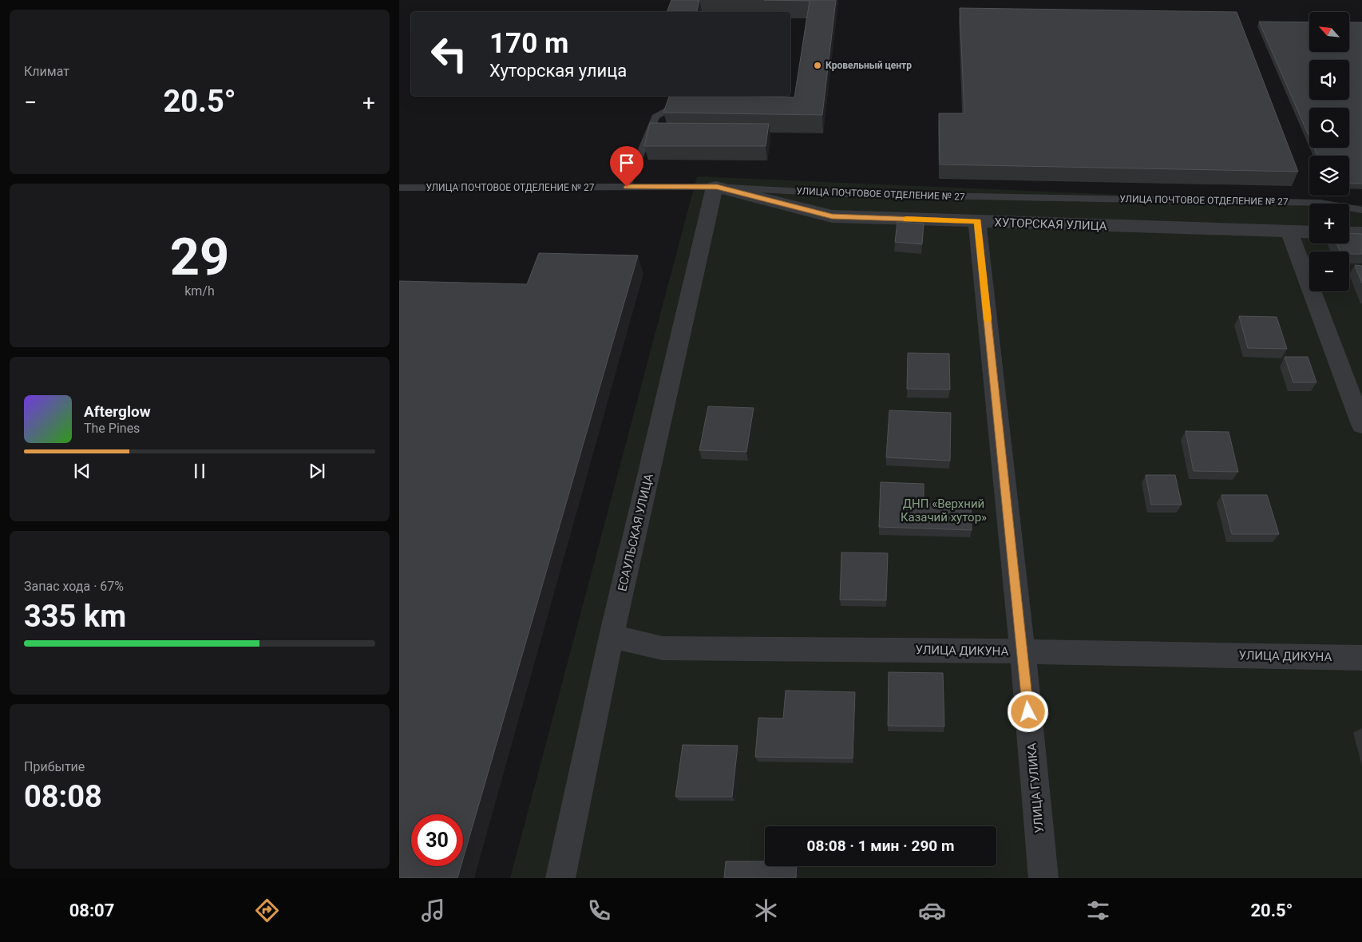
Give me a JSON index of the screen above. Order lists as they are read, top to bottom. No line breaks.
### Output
{"streets":{"street":["ХУТОРСКАЯ УЛИЦА","ЕСАУЛЬСКАЯ УЛИЦА","УЛИЦА ДИКУНА","УЛИЦА ГУЛИКА"],"lane":["УЛИЦА ПОЧТОВОЕ ОТДЕЛЕНИЕ № 27"]},"crossings":[["УЛИЦА ПОЧТОВОЕ ОТДЕЛЕНИЕ № 27","ХУТОРСКАЯ УЛИЦА"],["УЛИЦА ПОЧТОВОЕ ОТДЕЛЕНИЕ № 27","ЕСАУЛЬСКАЯ УЛИЦА"],["ХУТОРСКАЯ УЛИЦА","ЕСАУЛЬСКАЯ УЛИЦА"],["ХУТОРСКАЯ УЛИЦА","УЛИЦА ГУЛИКА"],["ЕСАУЛЬСКАЯ УЛИЦА","УЛИЦА ДИКУНА"],["УЛИЦА ДИКУНА","УЛИЦА ГУЛИКА"]],"parks":["ДНП «Верхний Казачий хутор»"],"places":["Кровельный центр"],"north":"top left","page":{"tile":["Климат",["29","km/h"],["Запас хода · 67%","335 km"],["Прибытие","08:08"]],"map_buttons":["+","−"],"turn":["170 m","Хуторская улица"],"heat":["−","20.5°","+"],"song":["Afterglow","The Pines"],"limit":"30","trip":"08:08 · 1 мин · 290 m","tabs":["08:07","20.5°"]}}
